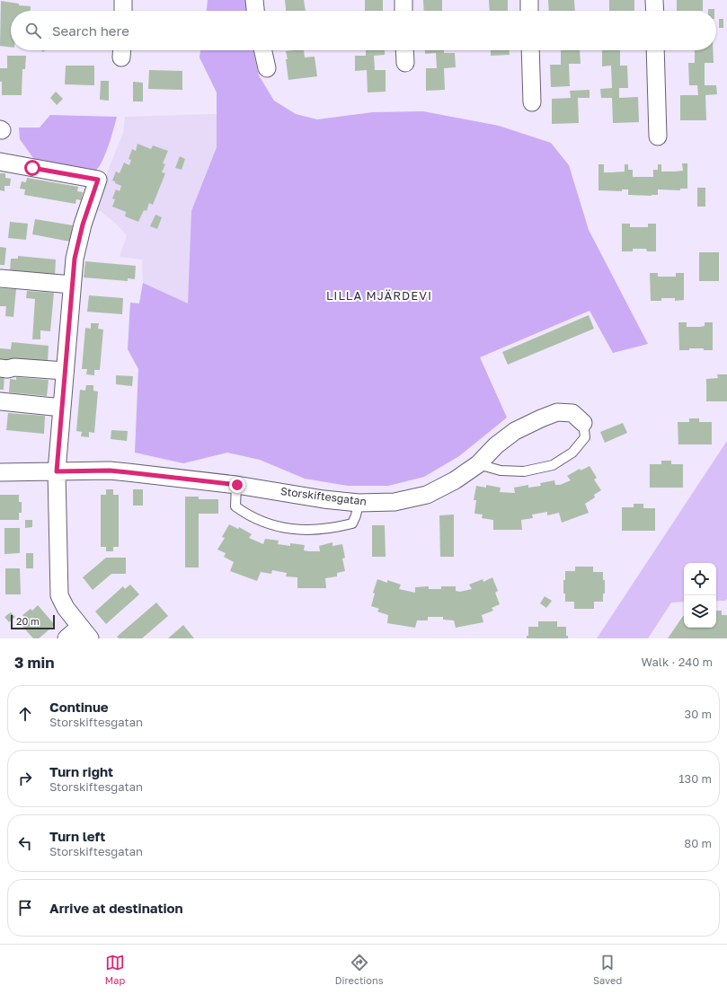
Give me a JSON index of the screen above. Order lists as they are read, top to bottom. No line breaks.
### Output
{"streets":{"street":["Storskiftesgatan"]},"districts":["LILLA MJÄRDEVI"],"scale_bar":"20 m","page":{"search":"Search here","scale":"20 m","heading":["3 min","Walk · 240 m"],"list":[["Continue","Storskiftesgatan","30 m"],["Turn right","Storskiftesgatan","130 m"],["Turn left","Storskiftesgatan","80 m"],"Arrive at destination"],"nav":["Map","Directions","Saved"]}}
